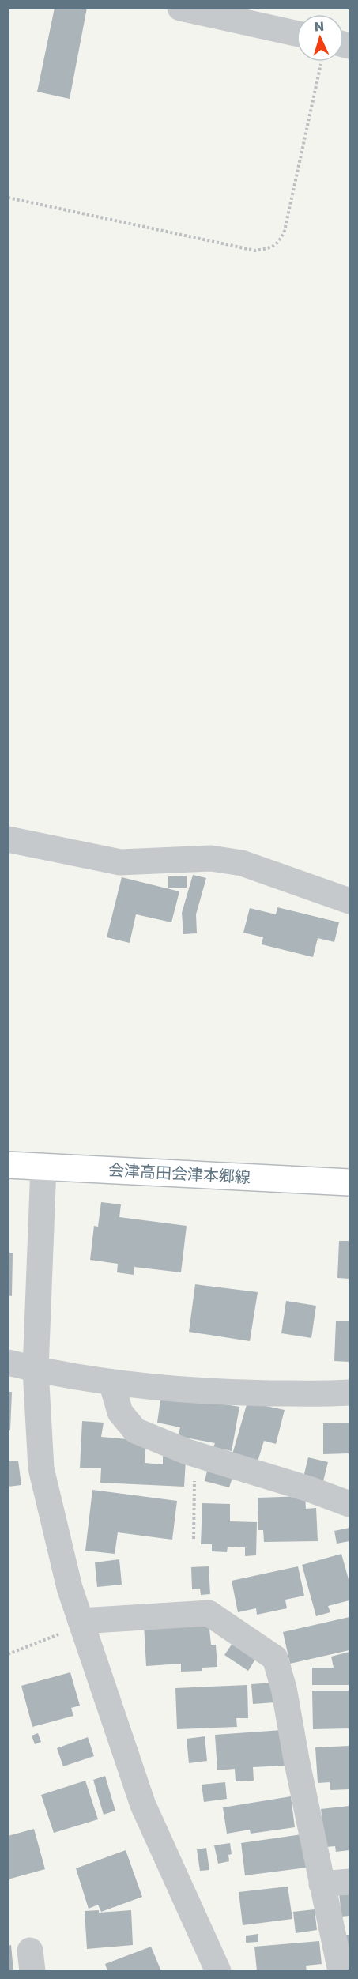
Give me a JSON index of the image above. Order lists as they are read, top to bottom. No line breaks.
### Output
{"streets":{"main road":["会津高田会津本郷線"]},"north":"top"}
